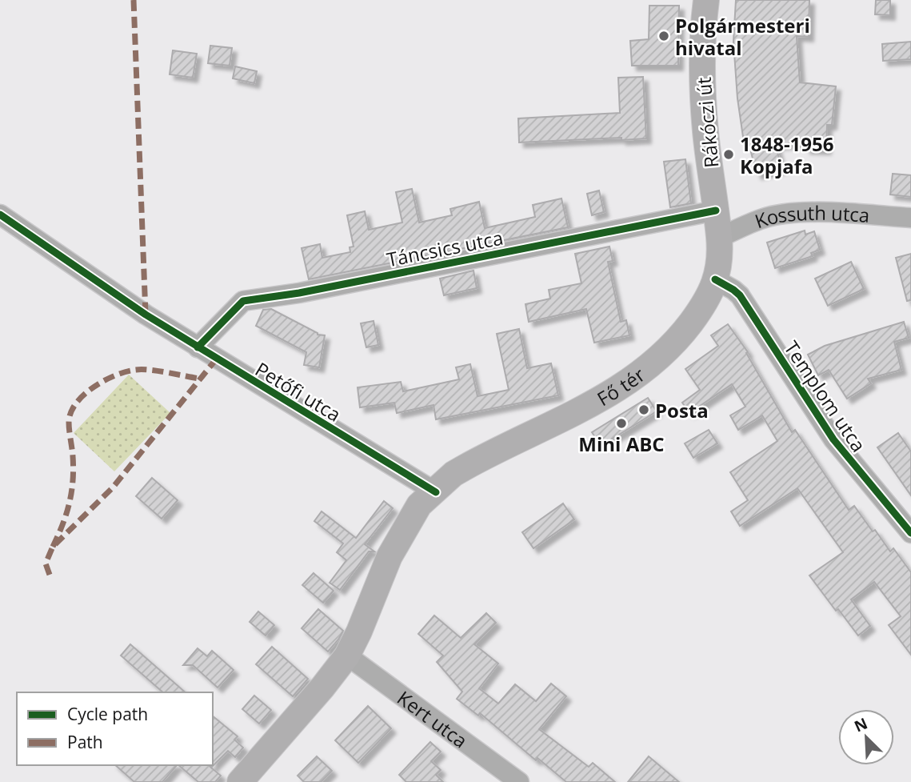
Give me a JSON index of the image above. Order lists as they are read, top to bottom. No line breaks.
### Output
{"streets":{"main road":["Rákóczi út","Fő tér"],"street":["Kossuth utca","Táncsics utca","Petőfi utca","Templom utca","Kert utca"]},"crossings":[["Rákóczi út","Táncsics utca"],["Rákóczi út","Fő tér"],["Kossuth utca","Fő tér"],["Táncsics utca","Fő tér"],["Táncsics utca","Petőfi utca"],["Fő tér","Petőfi utca"],["Fő tér","Templom utca"]],"places":["Polgármesteri hivatal","1848-1956 Kopjafa","Posta","Mini ABC"],"legend":["Cycle path","Path"],"north":"top left"}
